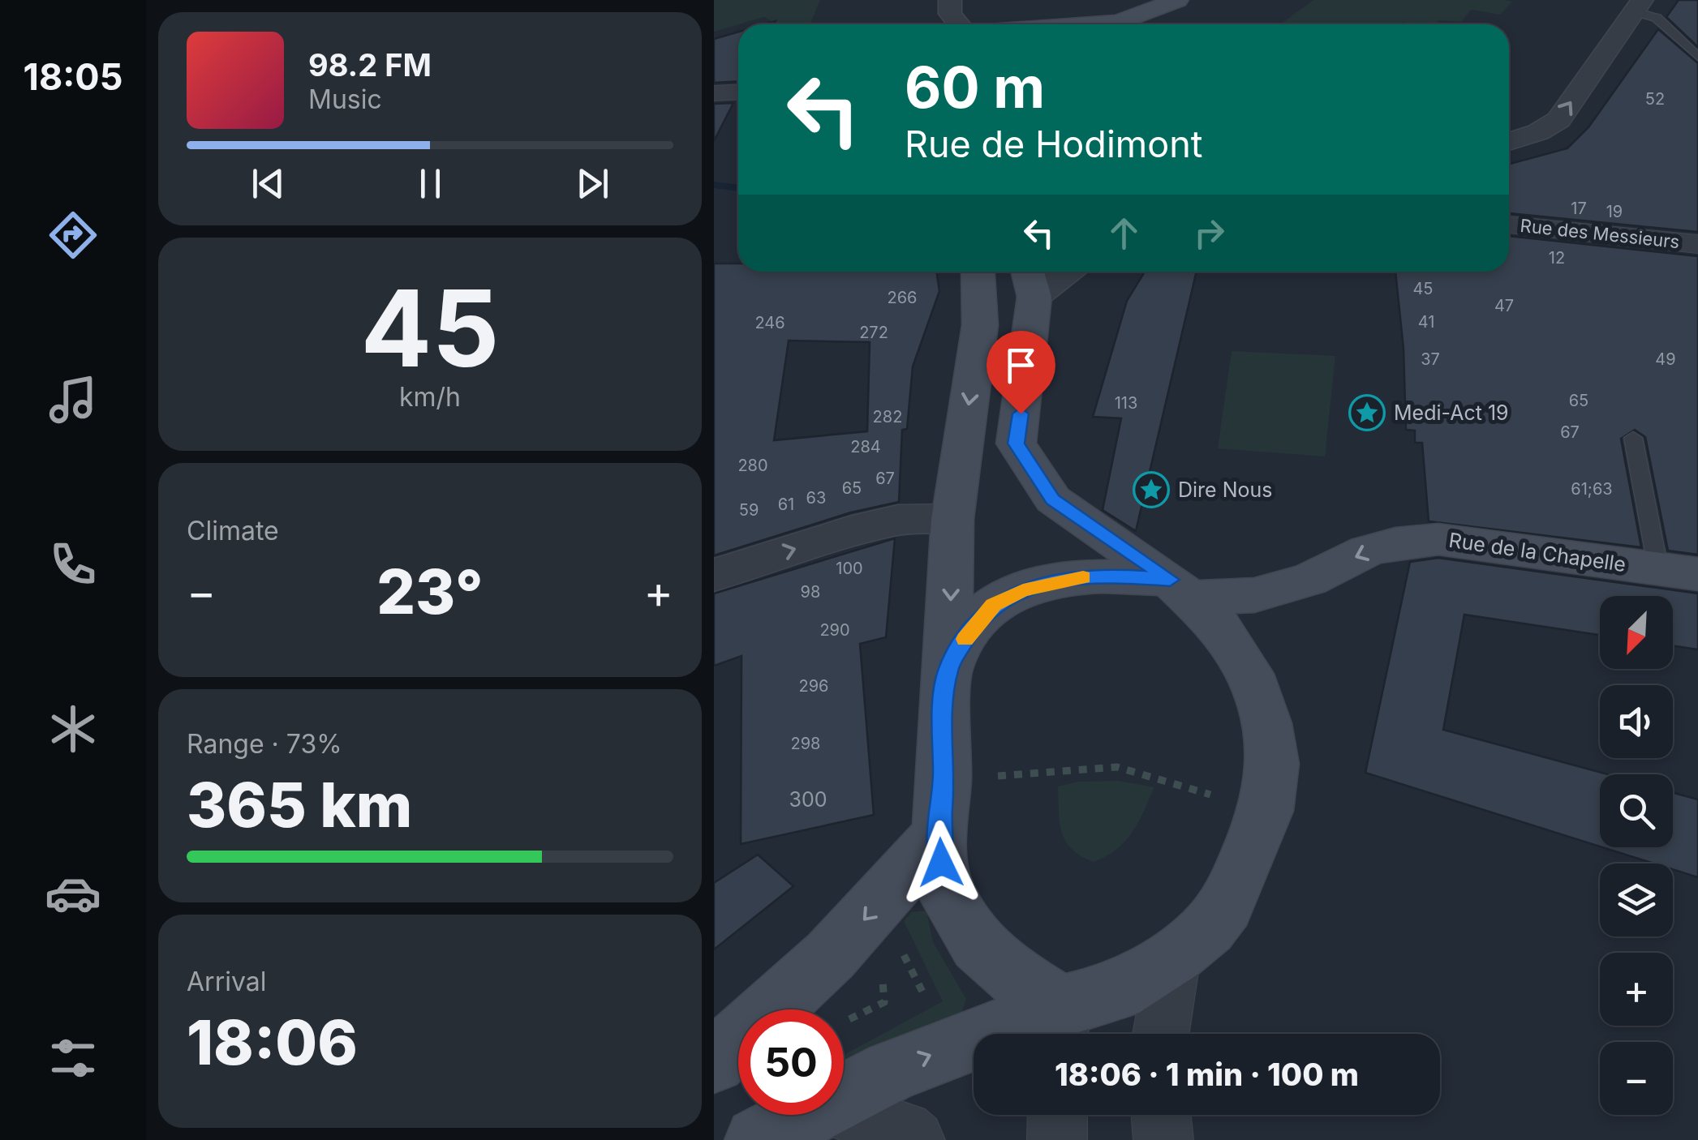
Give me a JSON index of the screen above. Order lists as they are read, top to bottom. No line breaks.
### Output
{"streets":{"main road":["Rue de la Chapelle"],"street":["Rue des Messieurs"]},"one_way":["Rue de la Chapelle"],"places":{"place":["Medi-Act 19","Dire Nous"]},"house_numbers":["52","17","19","12","45","266","47","41","246","272","37","49","65","113","282","67","284","280","67","65","61;63","63","61","59","100","98","290","296","298","300"],"north":"bottom left","page":{"tabs":"18:05","turn":["60 m","Rue de Hodimont"],"song":["98.2 FM","Music"],"tile":[["45","km/h"],"Climate",["Range · 73%","365 km"],["Arrival","18:06"]],"heat":["−","23°","+"],"map_buttons":["+","−"],"limit":"50","trip":"18:06 · 1 min · 100 m"}}
